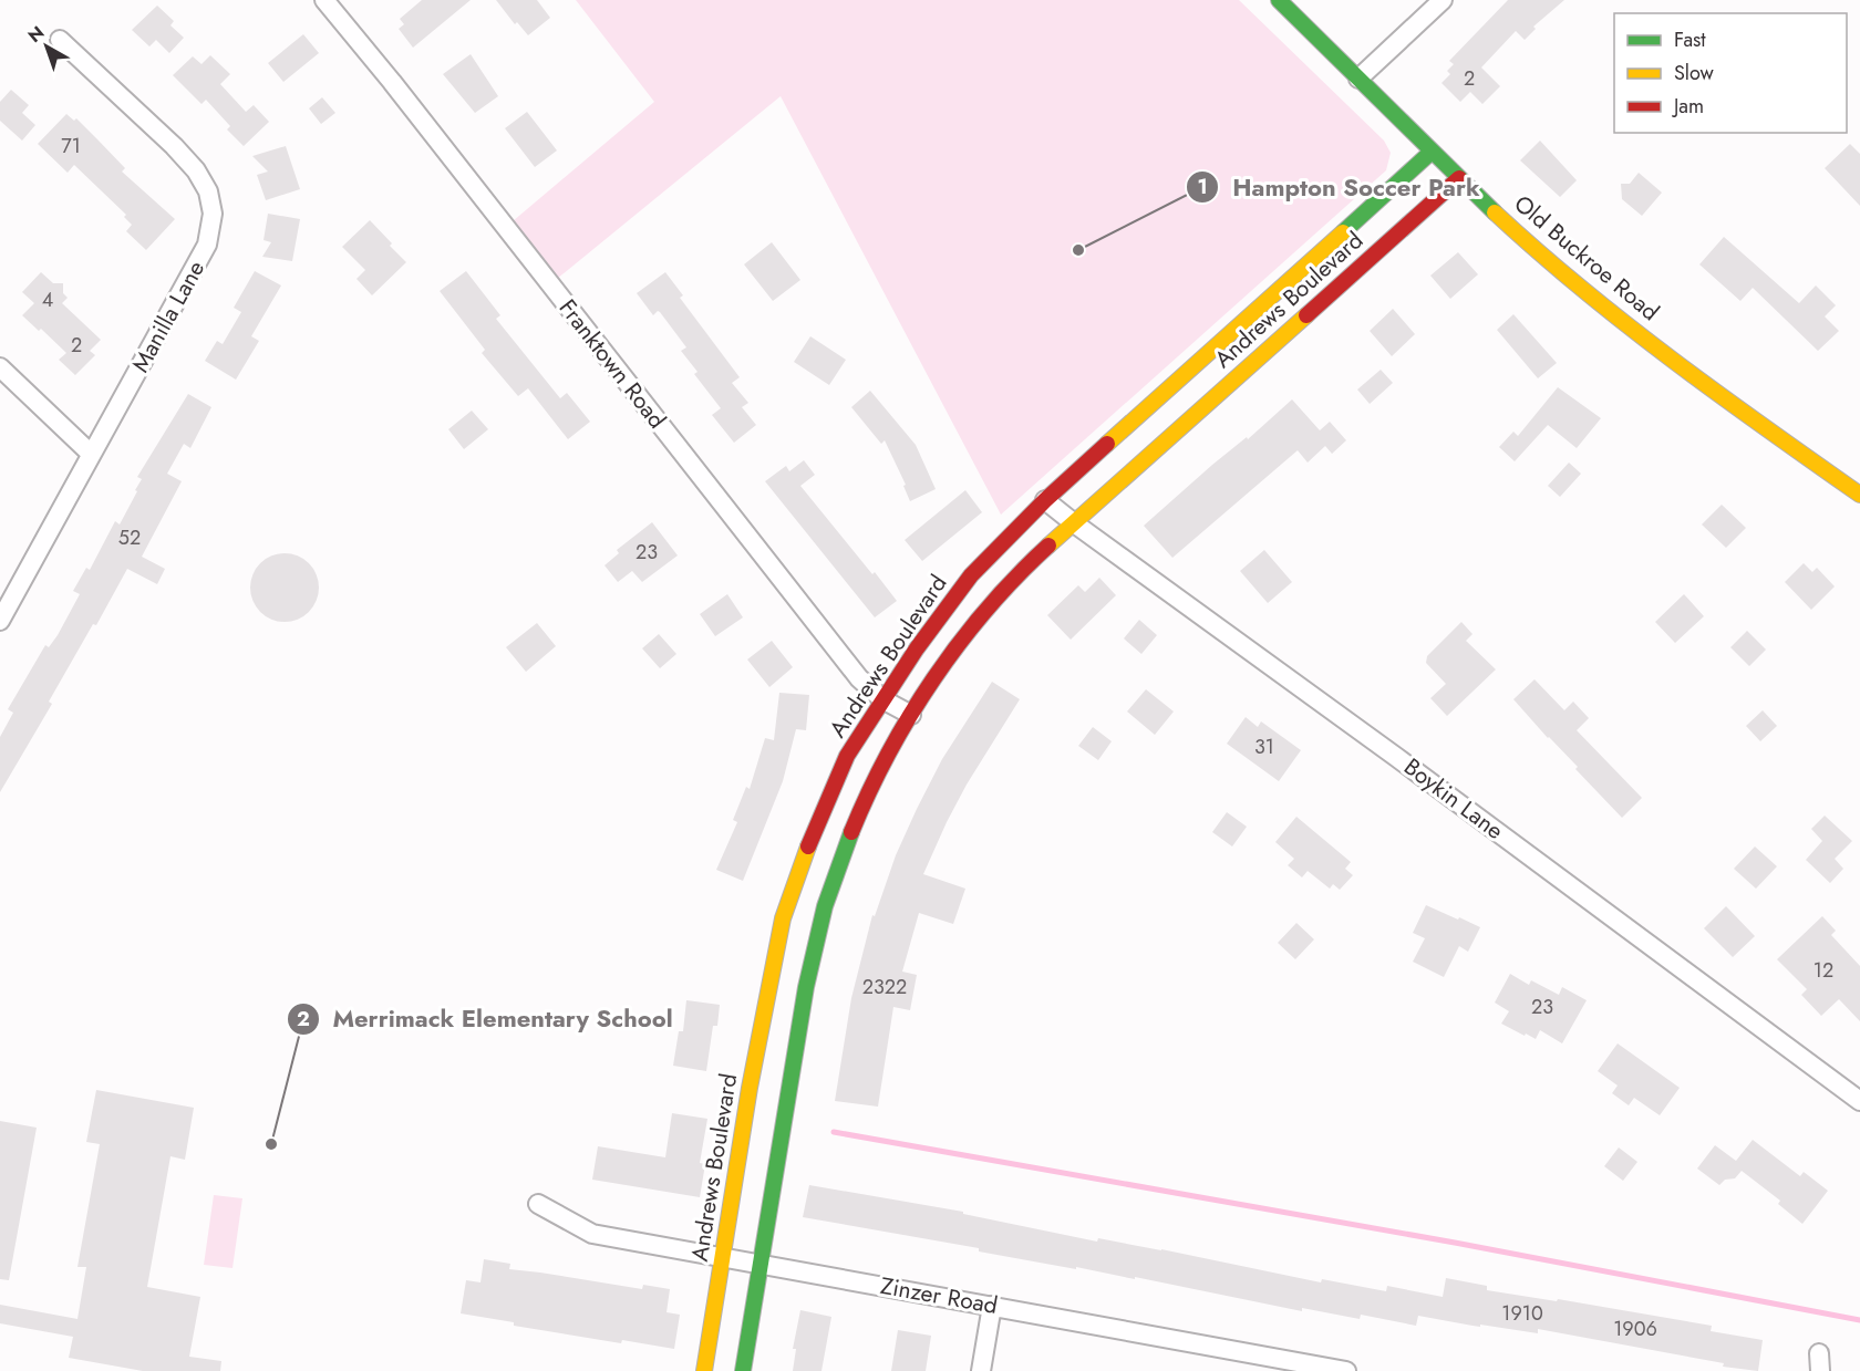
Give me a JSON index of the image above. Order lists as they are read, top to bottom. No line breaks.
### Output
{"streets":{"street":["Old Buckroe Road","Andrews Boulevard","Manilla Lane","Franktown Road","Boykin Lane","Zinzer Road"]},"crossings":[["Old Buckroe Road","Andrews Boulevard"],["Andrews Boulevard","Franktown Road"],["Andrews Boulevard","Boykin Lane"],["Andrews Boulevard","Zinzer Road"]],"places":["Hampton Soccer Park","Merrimack Elementary School"],"house_numbers":["2","71","4","2","52","23","31","12","2322","23","1910","1906"],"legend":["Fast","Slow","Jam"],"north":"top left"}
